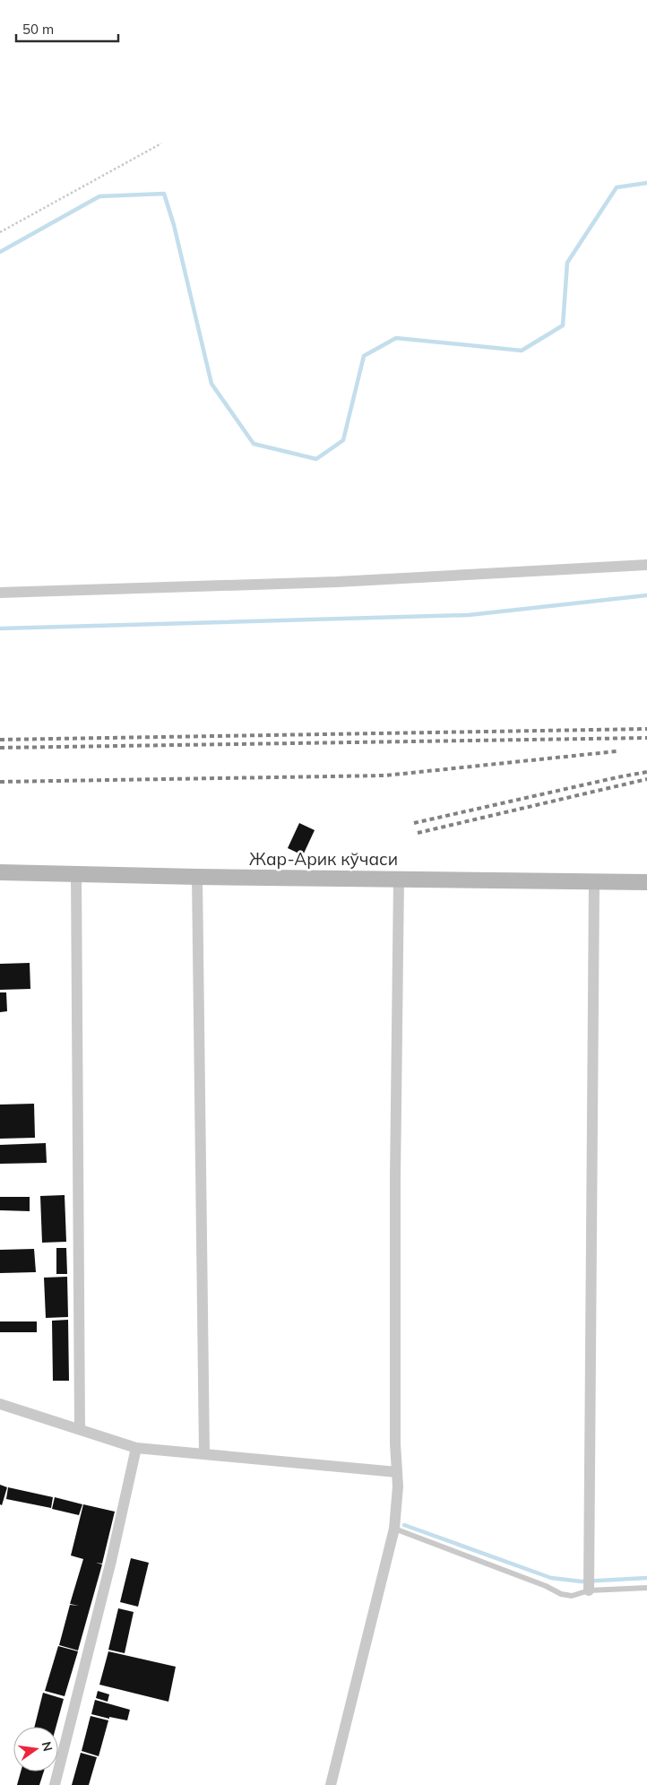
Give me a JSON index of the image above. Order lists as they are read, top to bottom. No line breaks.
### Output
{"streets":{"main road":["Жар-Арик кўчаси"]},"scale_bar":"50 m","north":"right"}
